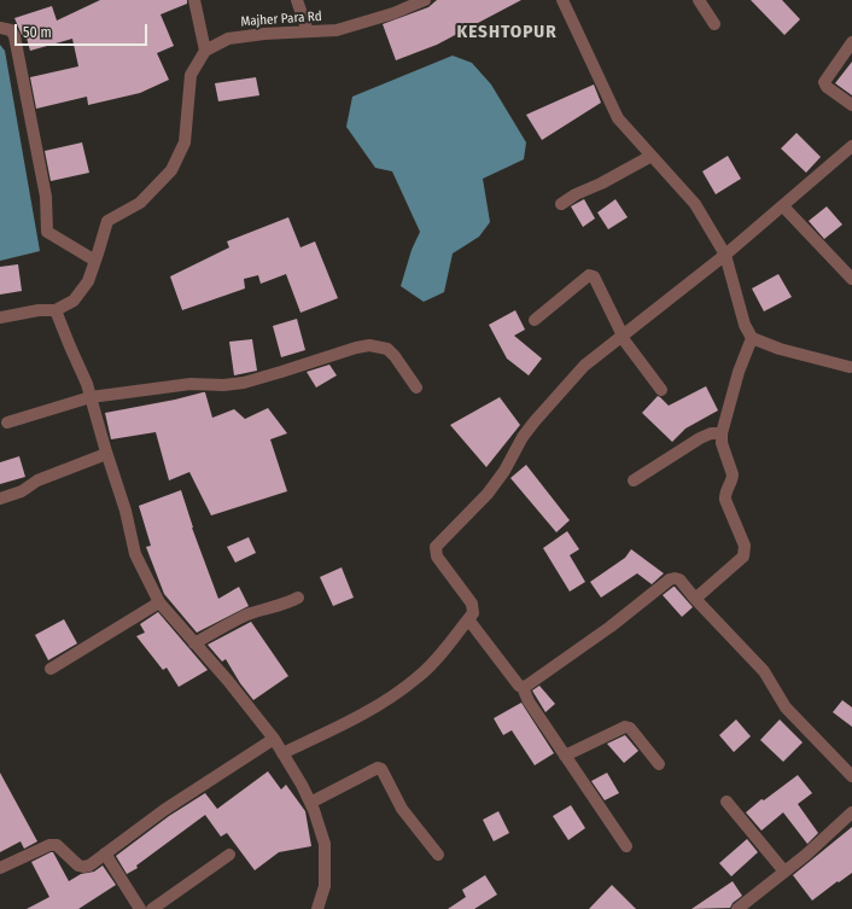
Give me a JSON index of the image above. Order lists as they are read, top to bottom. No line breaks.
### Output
{"streets":{"street":["Majher Para Rd"]},"districts":["KESHTOPUR"],"scale_bar":"50 m"}
